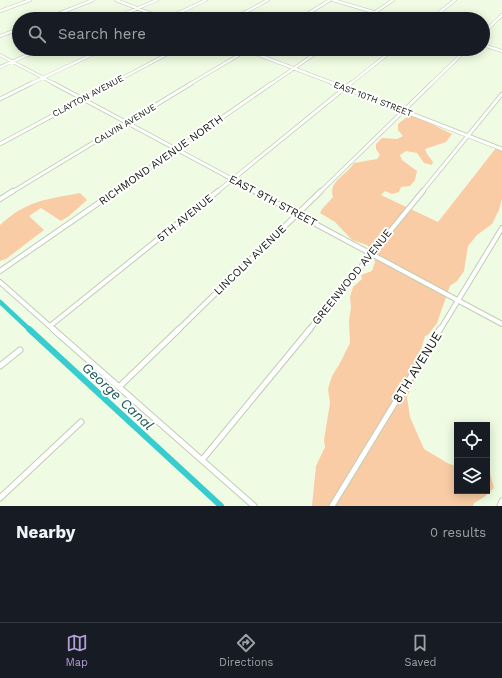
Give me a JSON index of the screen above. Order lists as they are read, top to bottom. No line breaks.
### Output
{"streets":{"street":["CLAYTON AVENUE","EAST 10TH STREET","CALVIN AVENUE","RICHMOND AVENUE NORTH","EAST 9TH STREET","5TH AVENUE","LINCOLN AVENUE","GREENWOOD AVENUE","8TH AVENUE"]},"crossings":[["CLAYTON AVENUE","EAST 9TH STREET"],["EAST 10TH STREET","RICHMOND AVENUE NORTH"],["EAST 10TH STREET","5TH AVENUE"],["EAST 10TH STREET","LINCOLN AVENUE"],["EAST 10TH STREET","GREENWOOD AVENUE"],["CALVIN AVENUE","EAST 9TH STREET"],["RICHMOND AVENUE NORTH","EAST 9TH STREET"],["EAST 9TH STREET","5TH AVENUE"],["EAST 9TH STREET","LINCOLN AVENUE"],["EAST 9TH STREET","GREENWOOD AVENUE"],["EAST 9TH STREET","8TH AVENUE"]],"water":["George Canal"],"page":{"search":"Search here","heading":["Nearby","0 results"],"nav":["Map","Directions","Saved"]}}
